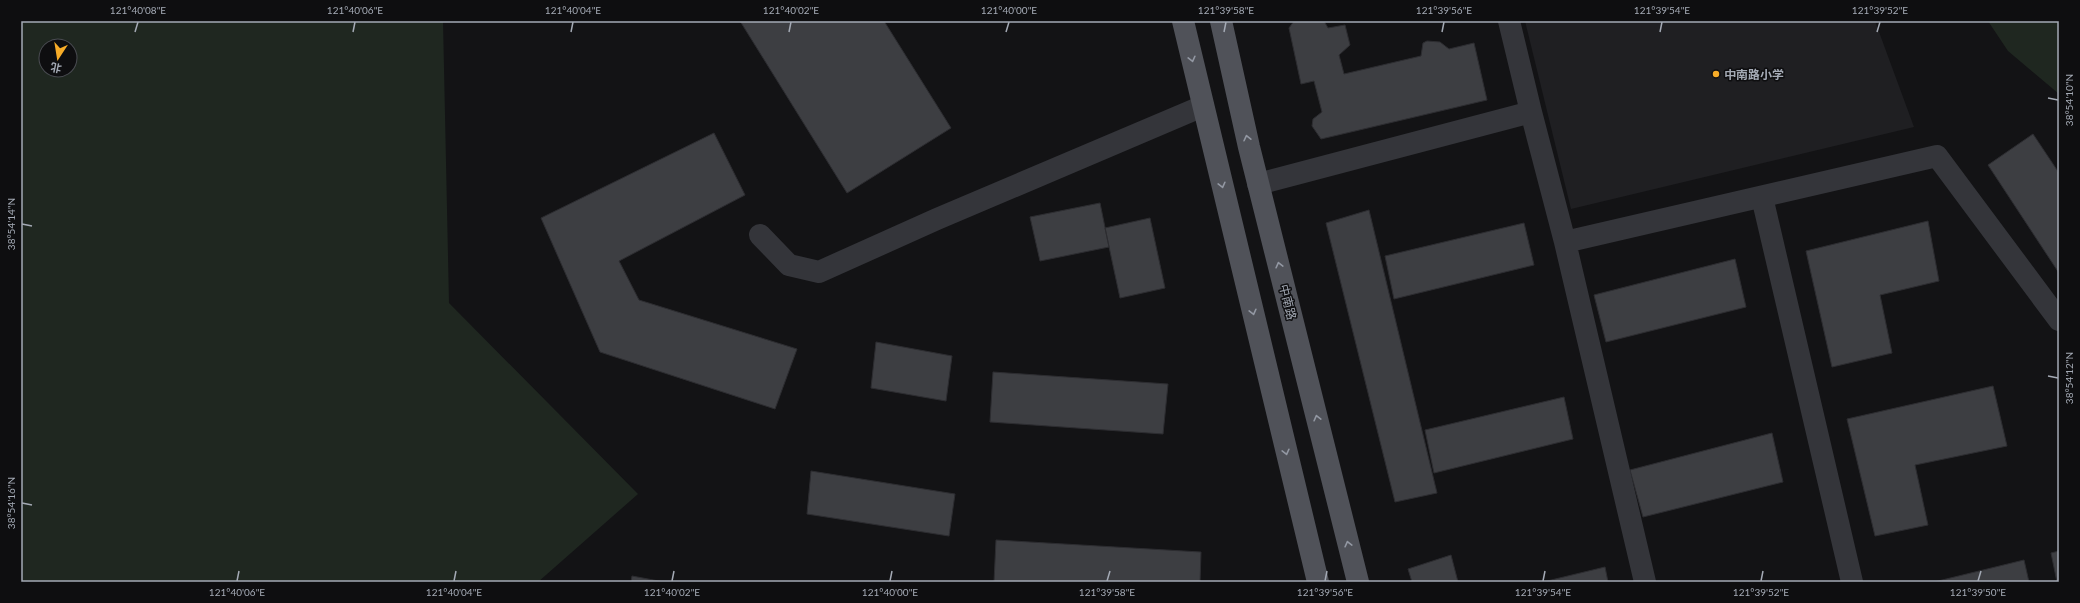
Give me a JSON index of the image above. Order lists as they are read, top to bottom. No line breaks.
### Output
{"streets":{"main road":["中南路"]},"places":["中南路小学"],"north":"bottom","coordinates":["121°40'08\"E","121°40'06\"E","121°40'04\"E","121°40'02\"E","121°40'00\"E","121°39'58\"E","121°39'56\"E","121°39'54\"E","121°39'52\"E","38°54'10\"N","38°54'14\"N","38°54'12\"N","38°54'16\"N","121°39'50\"E"]}
